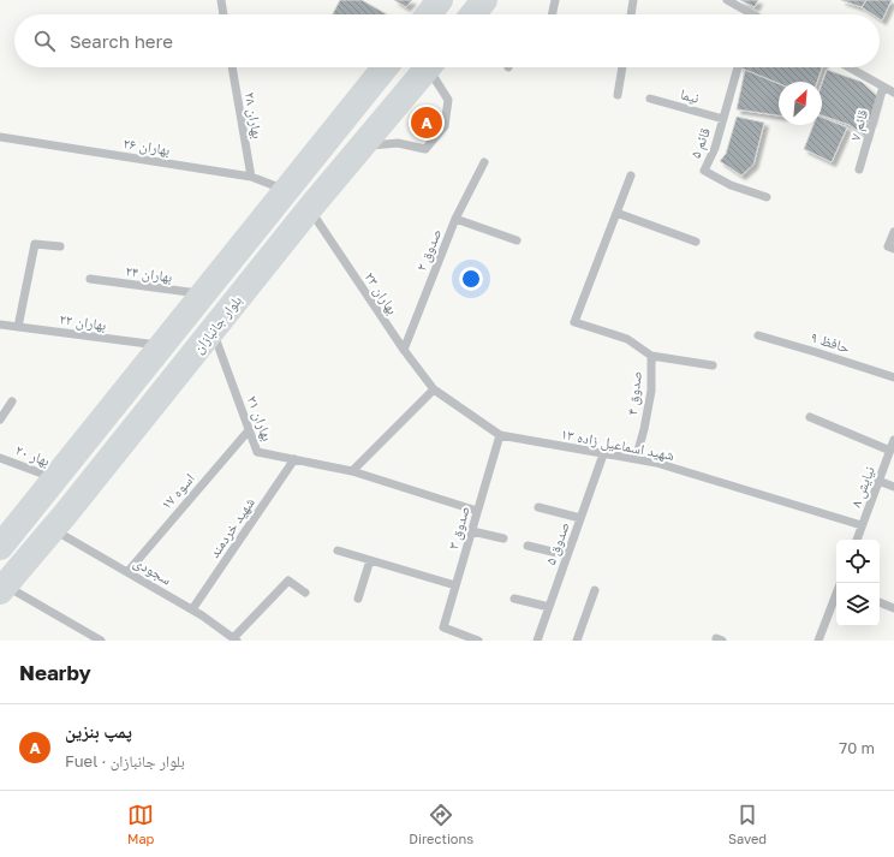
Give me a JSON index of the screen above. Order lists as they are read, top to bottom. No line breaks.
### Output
{"streets":{"highway":["بلوار جانبازان"],"street":["نیما","بهاران ۲۸","قائم ۷","قائم ۵","بهاران ۲۶","صدوق ۲","بهاران ۲۴","بهاران ۲۳","بهاران ۲۲","حافظ ۹","صدوق ۴","بهاران ۲۱","شهید اسماعیل زاده ۱۳","بهار ۲۰","نیایش ۸","اسوه ۱۷","شهید خردمند","صدوق ۳","صدوق ۵","سجودی"]},"crossings":[["نیما","قائم ۵"],["بهاران ۲۸","بهاران ۲۶"],["بهاران ۲۶","بلوار جانبازان"],["صدوق ۲","بهاران ۲۳"],["بهاران ۲۴","بلوار جانبازان"],["بهاران ۲۳","بلوار جانبازان"],["بهاران ۲۳","شهید اسماعیل زاده ۱۳"],["بهاران ۲۲","بلوار جانبازان"],["بلوار جانبازان","بهاران ۲۱"],["بلوار جانبازان","بهار ۲۰"],["بلوار جانبازان","سجودی"],["صدوق ۴","شهید اسماعیل زاده ۱۳"],["بهاران ۲۱","اسوه ۱۷"],["بهاران ۲۱","شهید خردمند"],["بهاران ۲۱","صدوق ۳"],["شهید اسماعیل زاده ۱۳","نیایش ۸"],["شهید اسماعیل زاده ۱۳","صدوق ۳"],["شهید اسماعیل زاده ۱۳","صدوق ۵"],["اسوه ۱۷","سجودی"],["شهید خردمند","سجودی"]],"north":"top right","page":{"search":"Search here","pins":"A","heading":"Nearby","list":[{"mark":"A","name":"پمپ بنزین","note":"Fuel · بلوار جانبازان","value":"70 m"}],"nav":["Map","Directions","Saved"]}}
